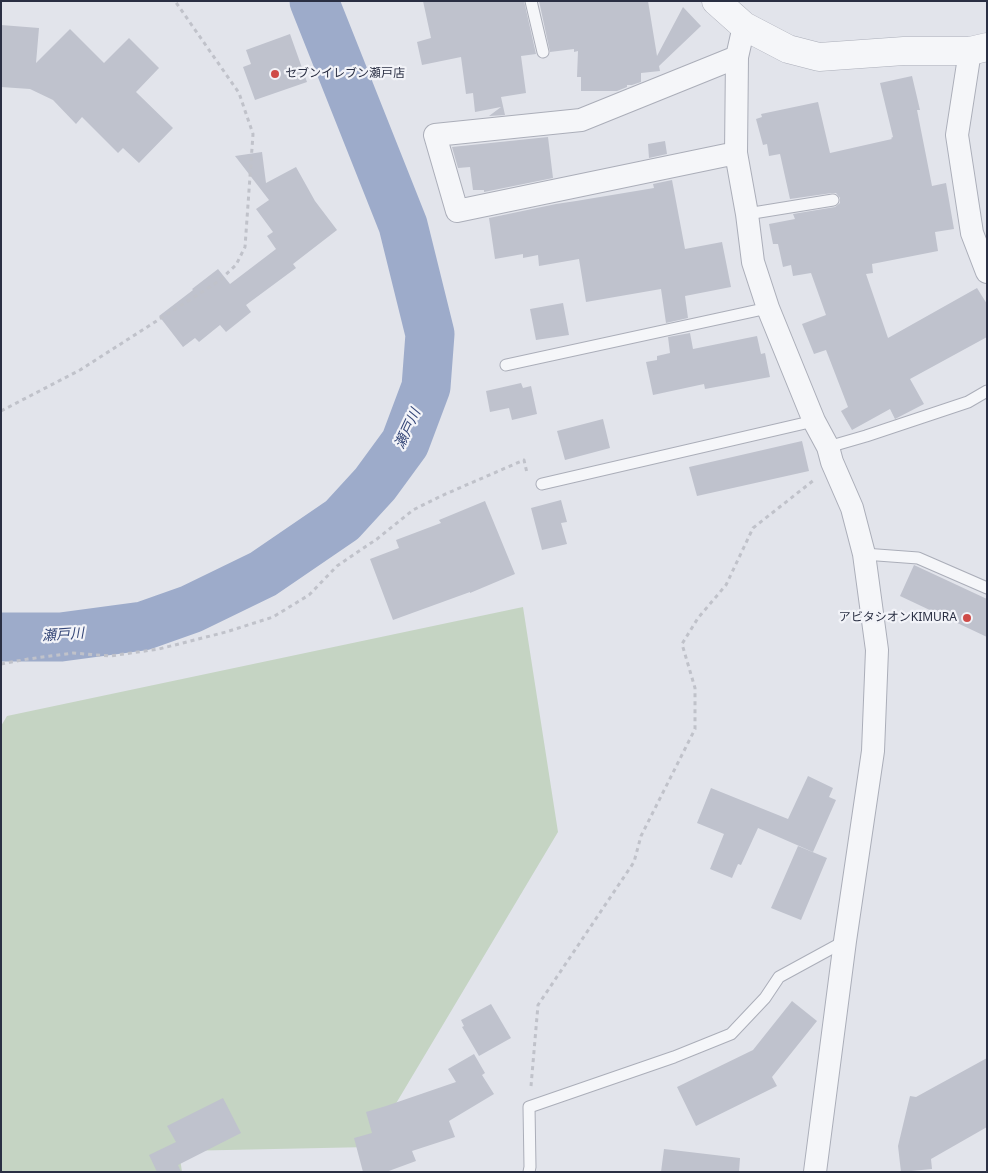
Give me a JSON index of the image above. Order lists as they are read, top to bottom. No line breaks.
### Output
{"water":["瀬戸川"],"places":["セブンイレブン瀬戸店","アビタシオンKIMURA"]}
